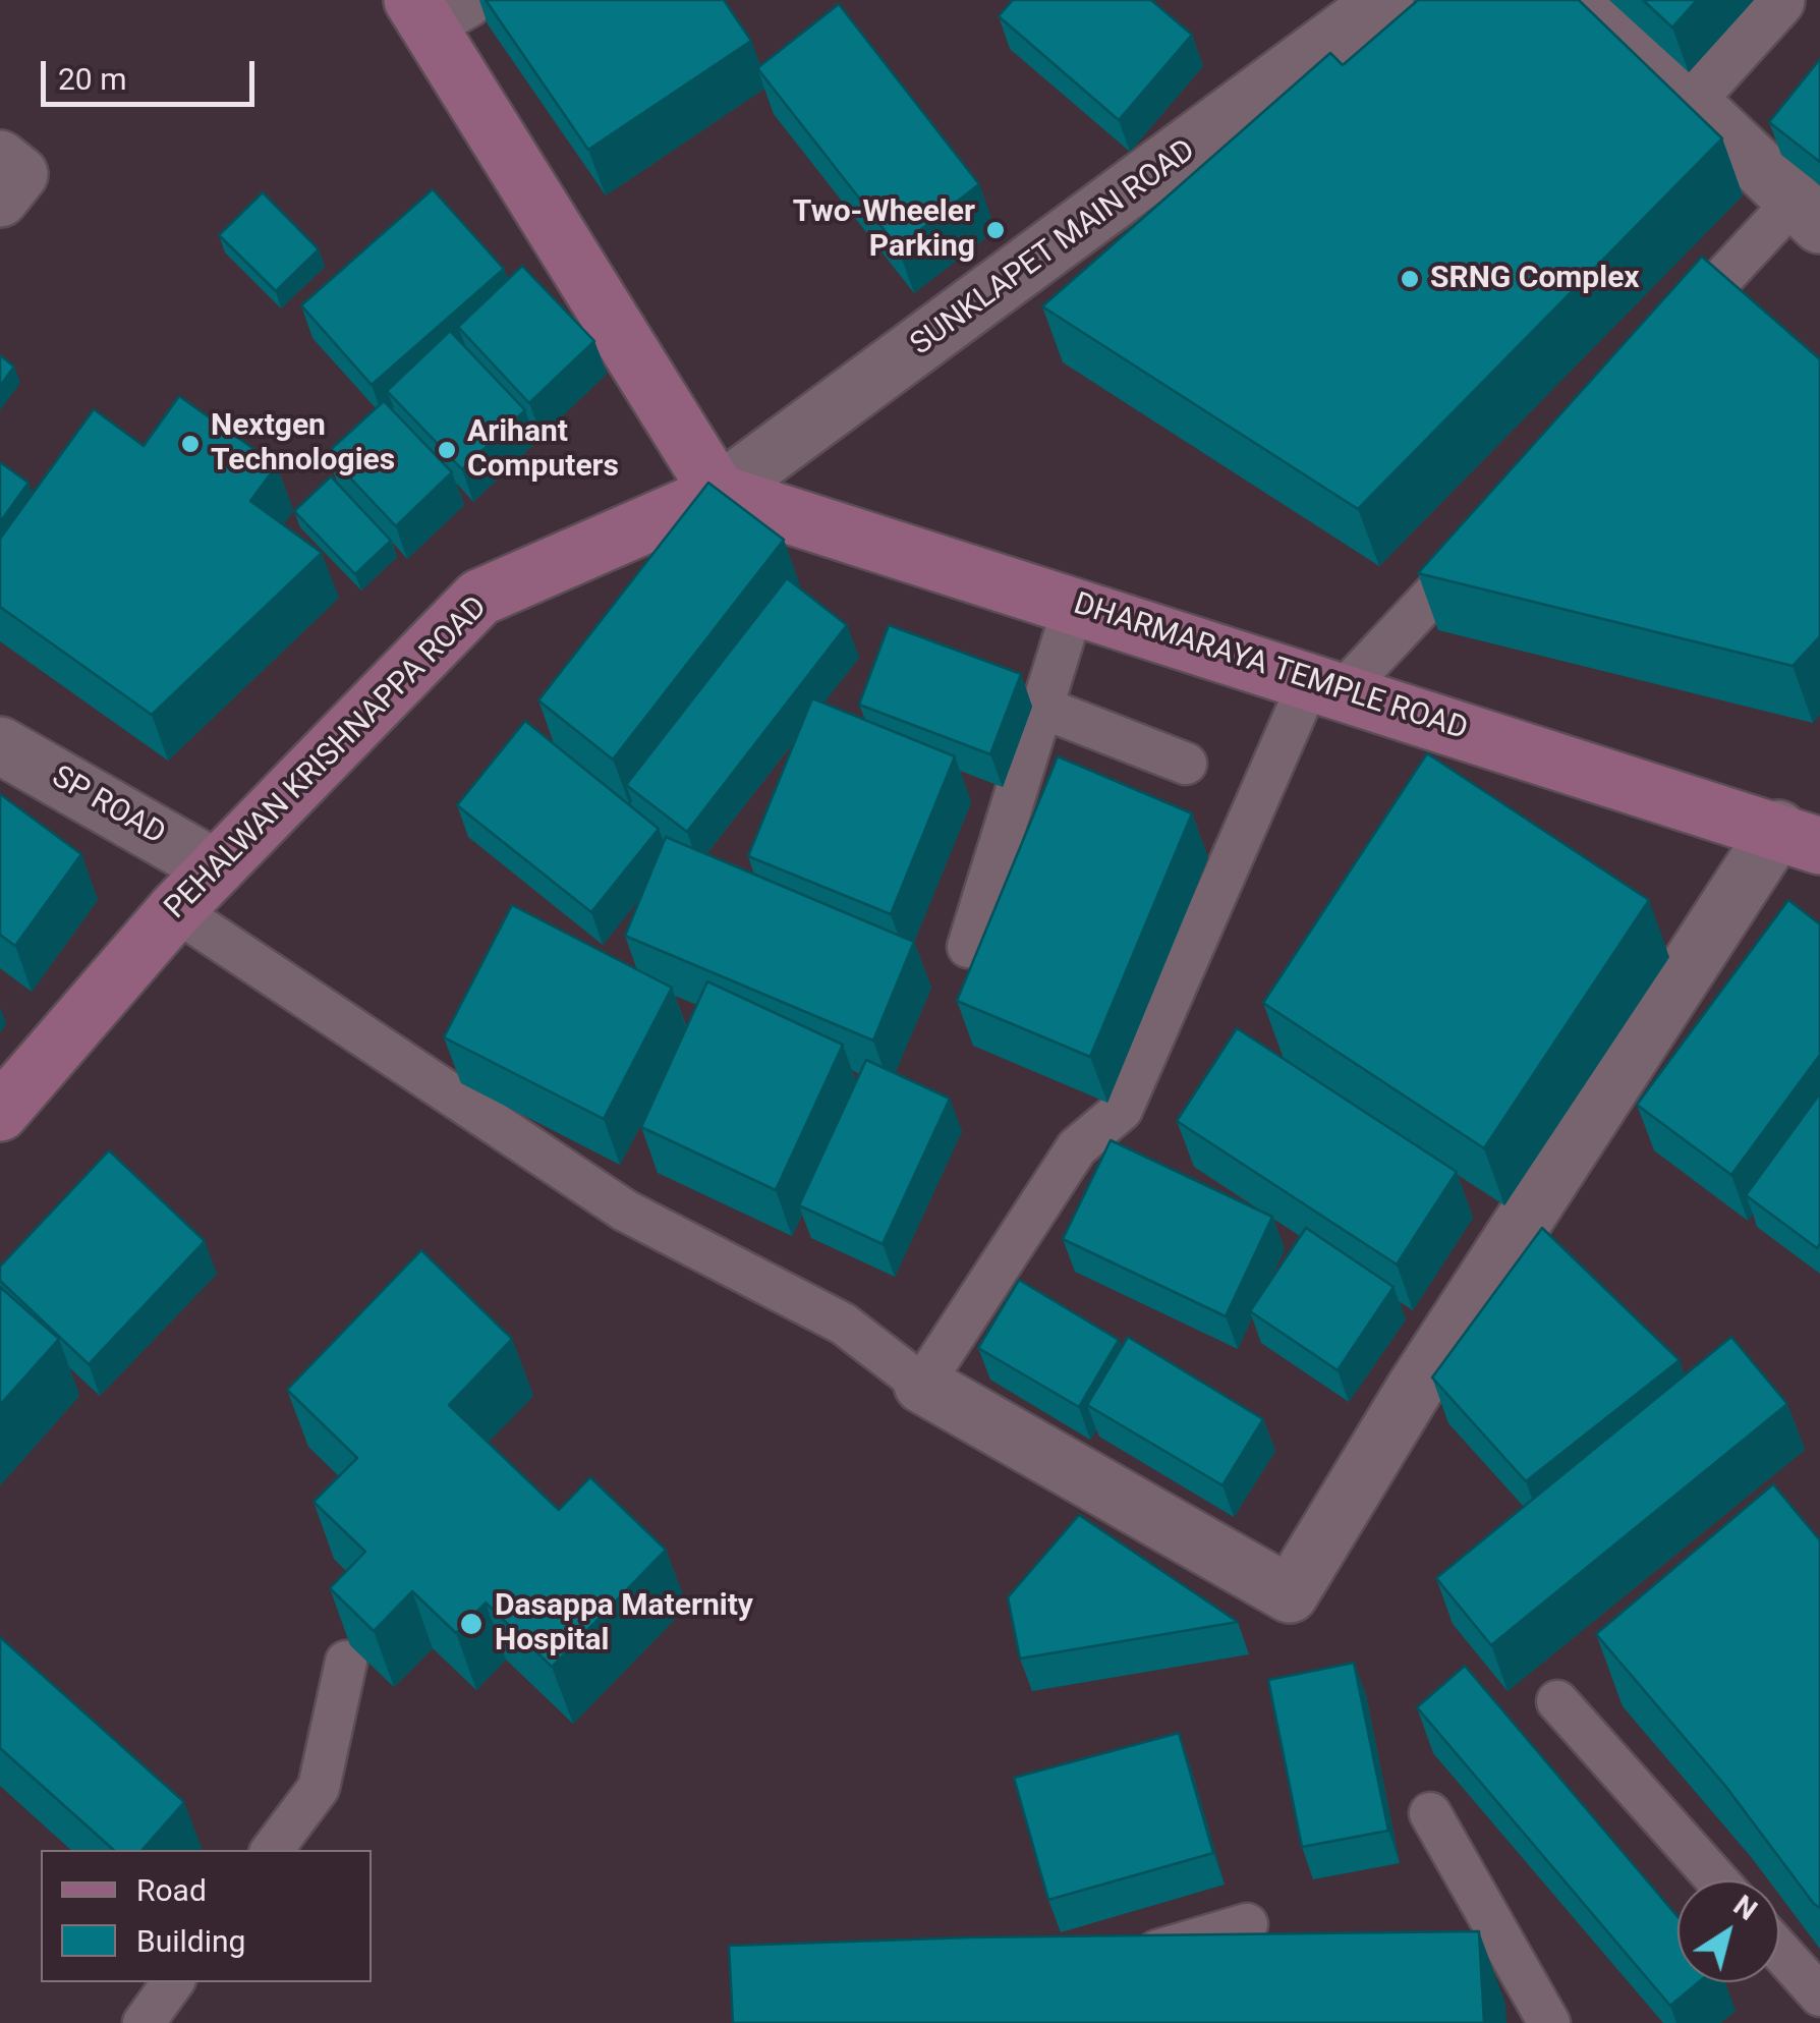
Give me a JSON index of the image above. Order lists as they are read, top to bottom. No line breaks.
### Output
{"streets":{"main road":["DHARMARAYA TEMPLE ROAD","PEHALWAN KRISHNAPPA ROAD"],"street":["SUNKLAPET MAIN ROAD","SP ROAD"]},"crossings":[["SUNKLAPET MAIN ROAD","DHARMARAYA TEMPLE ROAD"],["SUNKLAPET MAIN ROAD","PEHALWAN KRISHNAPPA ROAD"],["DHARMARAYA TEMPLE ROAD","PEHALWAN KRISHNAPPA ROAD"],["PEHALWAN KRISHNAPPA ROAD","SP ROAD"]],"places":["Two-Wheeler Parking","SRNG Complex","Nextgen Technologies","Arihant Computers","Dasappa Maternity Hospital"],"legend":["Road","Building"],"scale_bar":"20 m","north":"top right"}
